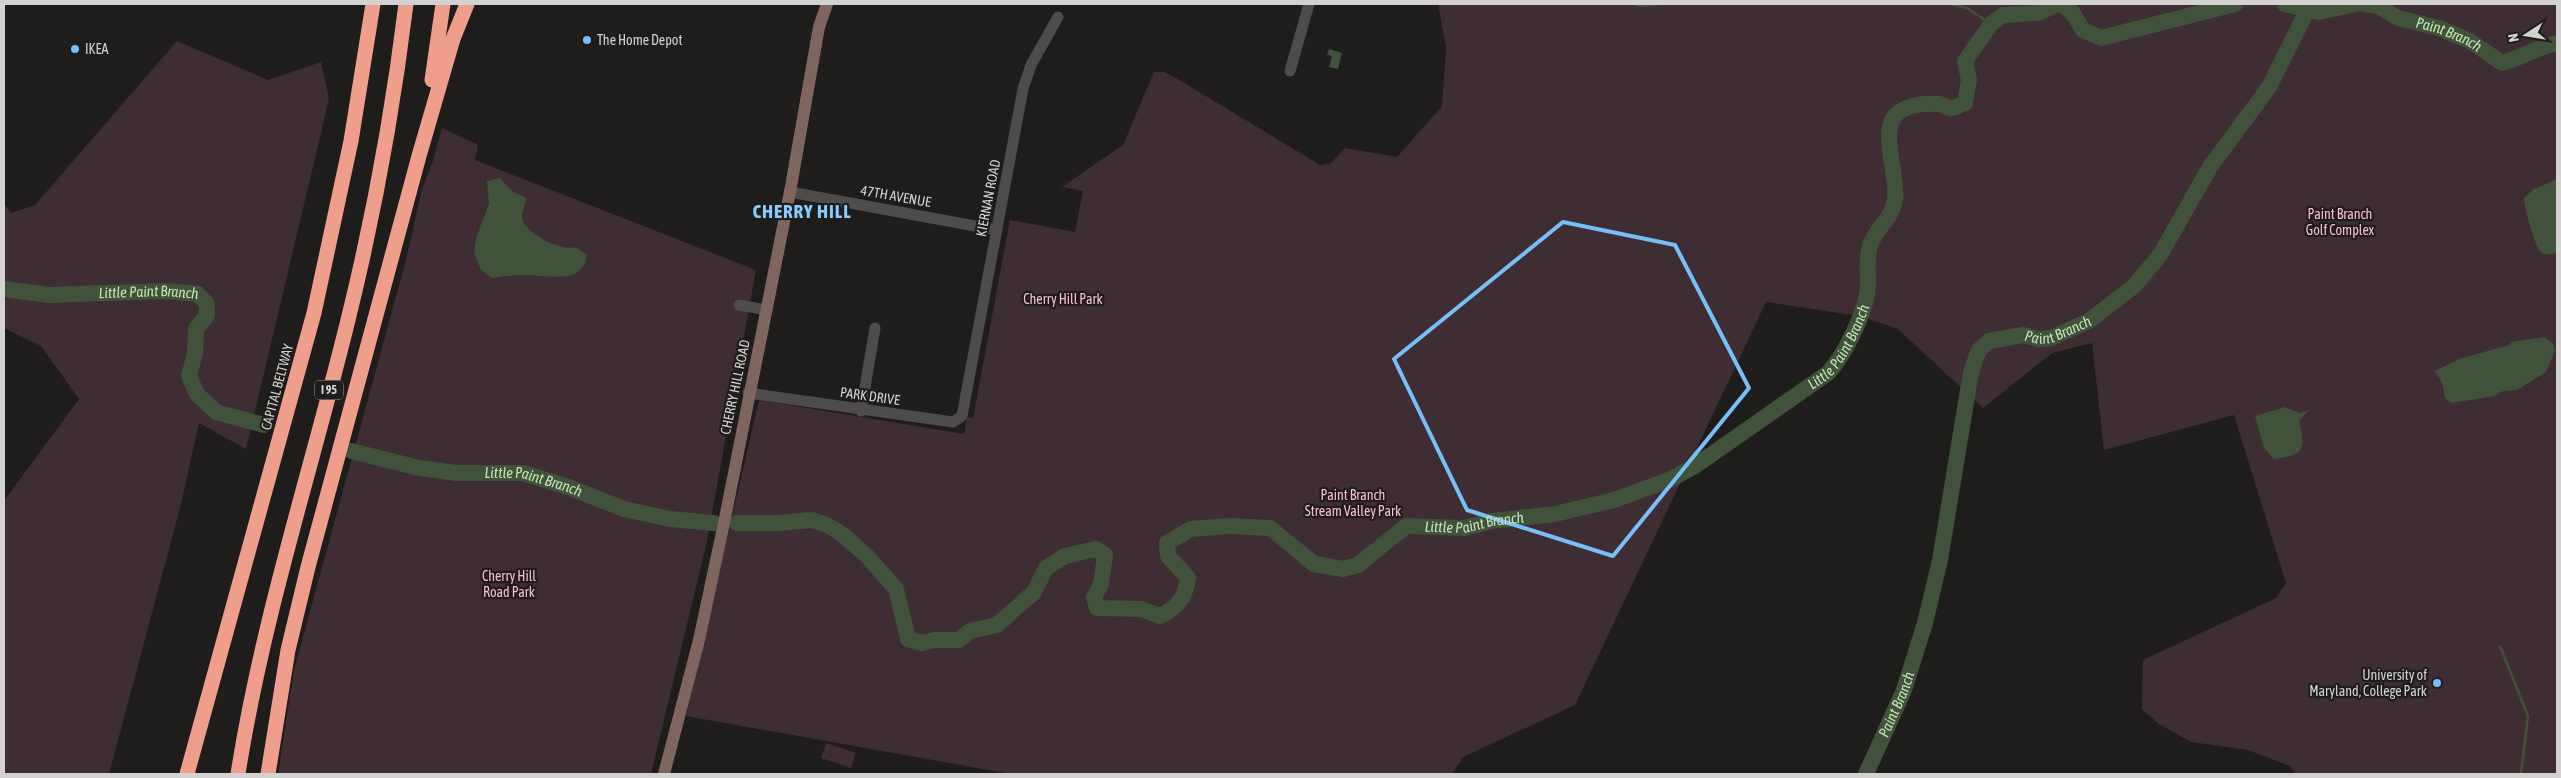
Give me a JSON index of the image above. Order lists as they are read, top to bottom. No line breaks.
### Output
{"streets":{"highway":["CAPITAL BELTWAY","I 95"],"main road":["CHERRY HILL ROAD"],"street":["47TH AVENUE","KIERNAN ROAD","PARK DRIVE"]},"crossings":[["47TH AVENUE","KIERNAN ROAD"],["47TH AVENUE","CHERRY HILL ROAD"],["KIERNAN ROAD","PARK DRIVE"],["CHERRY HILL ROAD","PARK DRIVE"]],"districts":["CHERRY HILL"],"water":["Paint Branch","Little Paint Branch"],"parks":["Paint Branch Golf Complex","Cherry Hill Park","Paint Branch Stream Valley Park","Cherry Hill Road Park"],"places":["The Home Depot","IKEA","University of Maryland, College Park"],"north":"left"}
